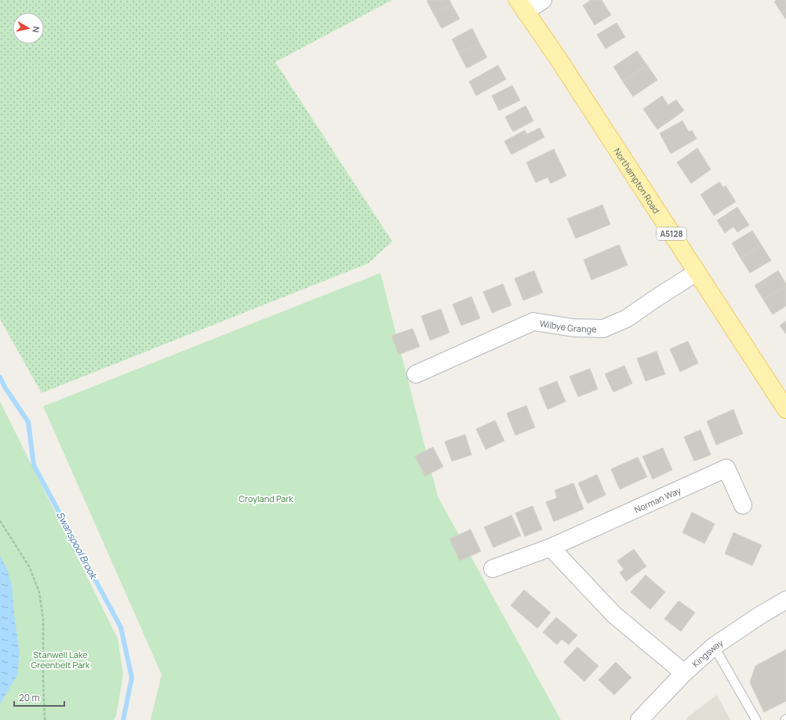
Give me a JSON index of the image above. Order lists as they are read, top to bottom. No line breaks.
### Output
{"streets":{"main road":["Northampton Road","A5128"],"street":["Wilbye Grange","Norman Way","Kingsway"]},"crossings":[["Northampton Road","Wilbye Grange"]],"water":["Swanspool Brook"],"parks":["Croyland Park","Stanwell Lake Greenbelt Park"],"scale_bar":"20 m","north":"right"}
